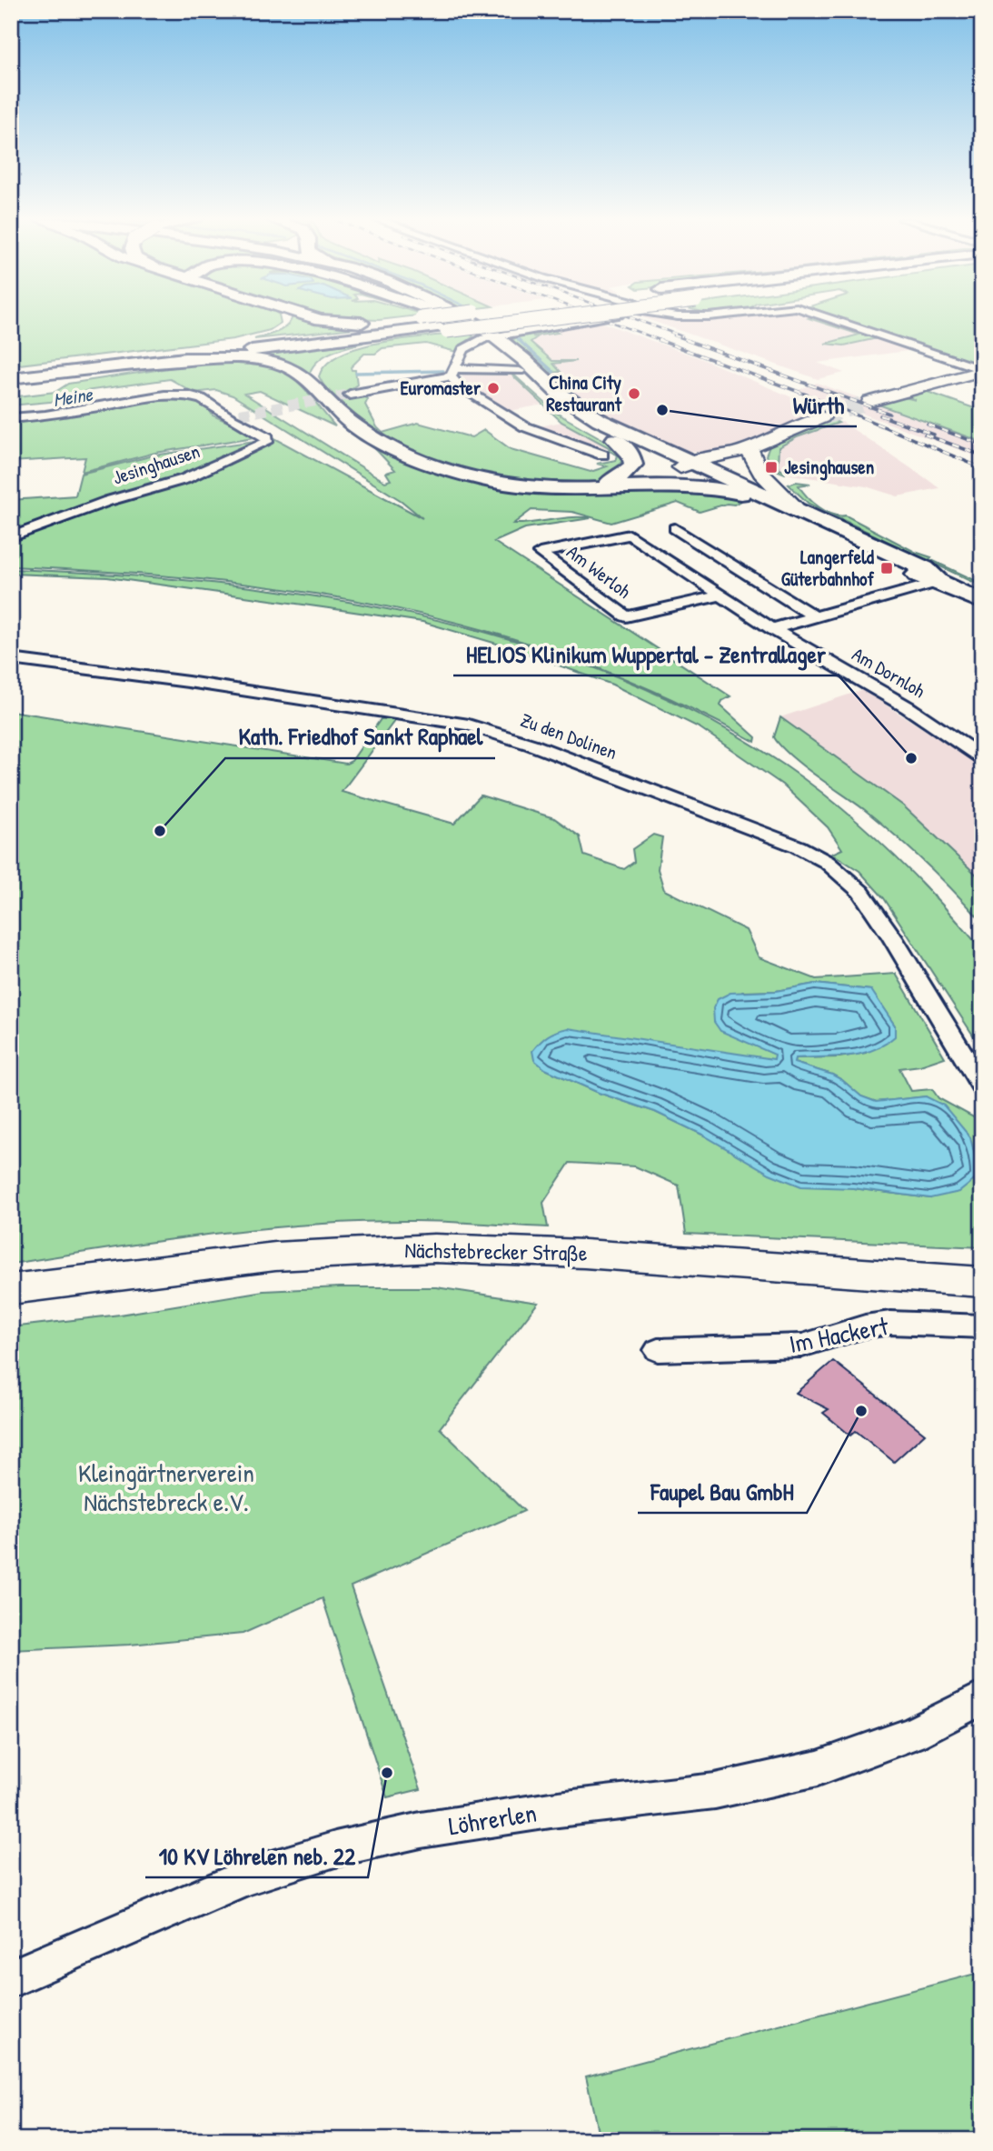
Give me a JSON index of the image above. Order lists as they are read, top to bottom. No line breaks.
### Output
{"streets":{"street":["Jesinghausen","Am Werloh","Am Dornloh","Zu den Dolinen","Nächstebrecker Straße","Im Hackert","Löhrerlen"]},"crossings":[["Am Werloh","Am Dornloh"]],"water":["Meine"],"parks":["Kleingärtnerverein Nächstebreck e.V."],"places":{"other":["Euromaster","China City Restaurant","Würth","HELIOS Klinikum Wuppertal - Zentrallager","Kath. Friedhof Sankt Raphael","Faupel Bau GmbH","10 KV Löhrelen neb. 22"],"transit":["Jesinghausen","Langerfeld Güterbahnhof"]}}
